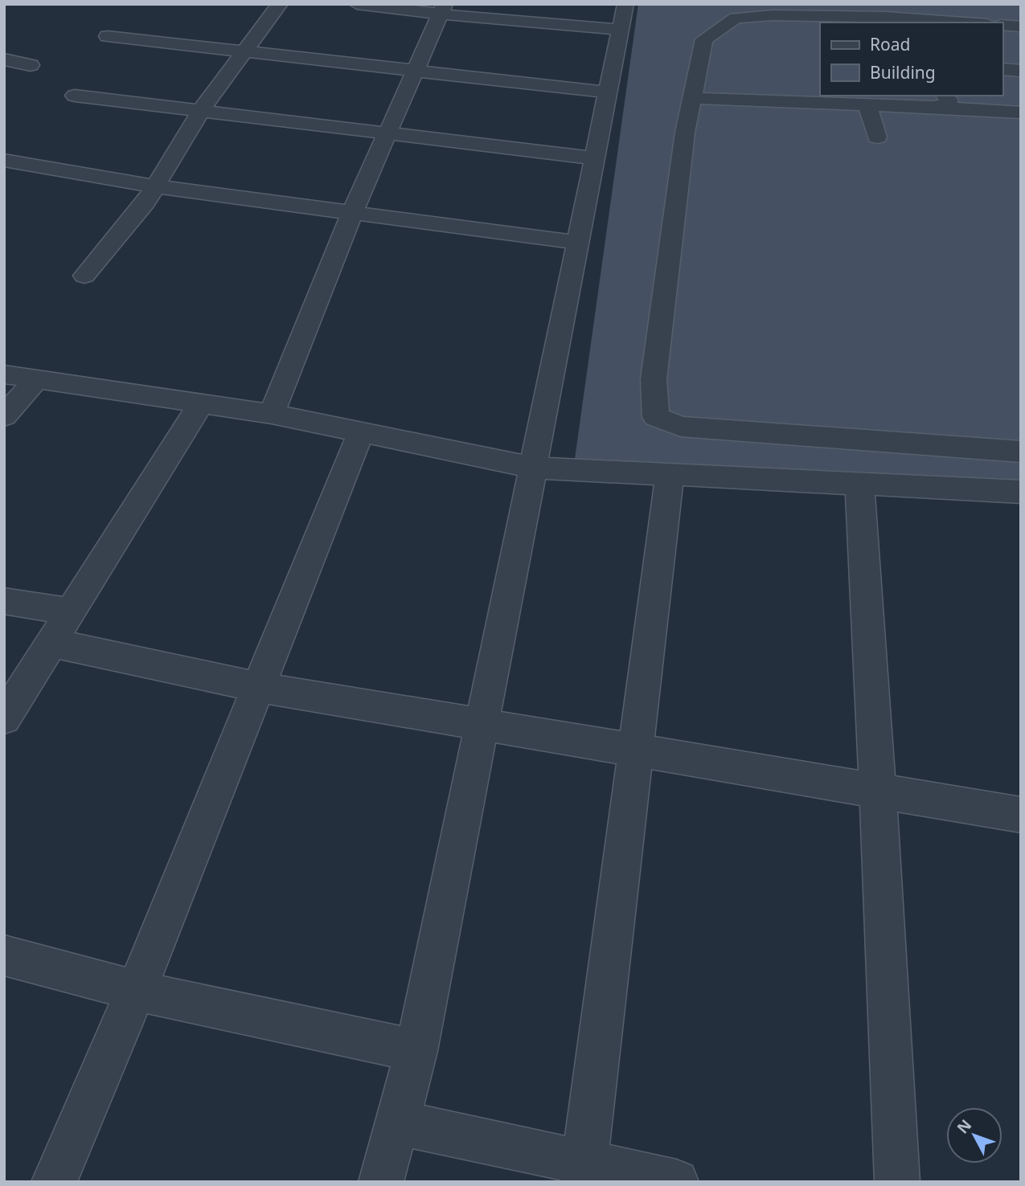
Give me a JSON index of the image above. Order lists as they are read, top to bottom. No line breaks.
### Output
{"legend":["Road","Building"],"north":"top left"}
